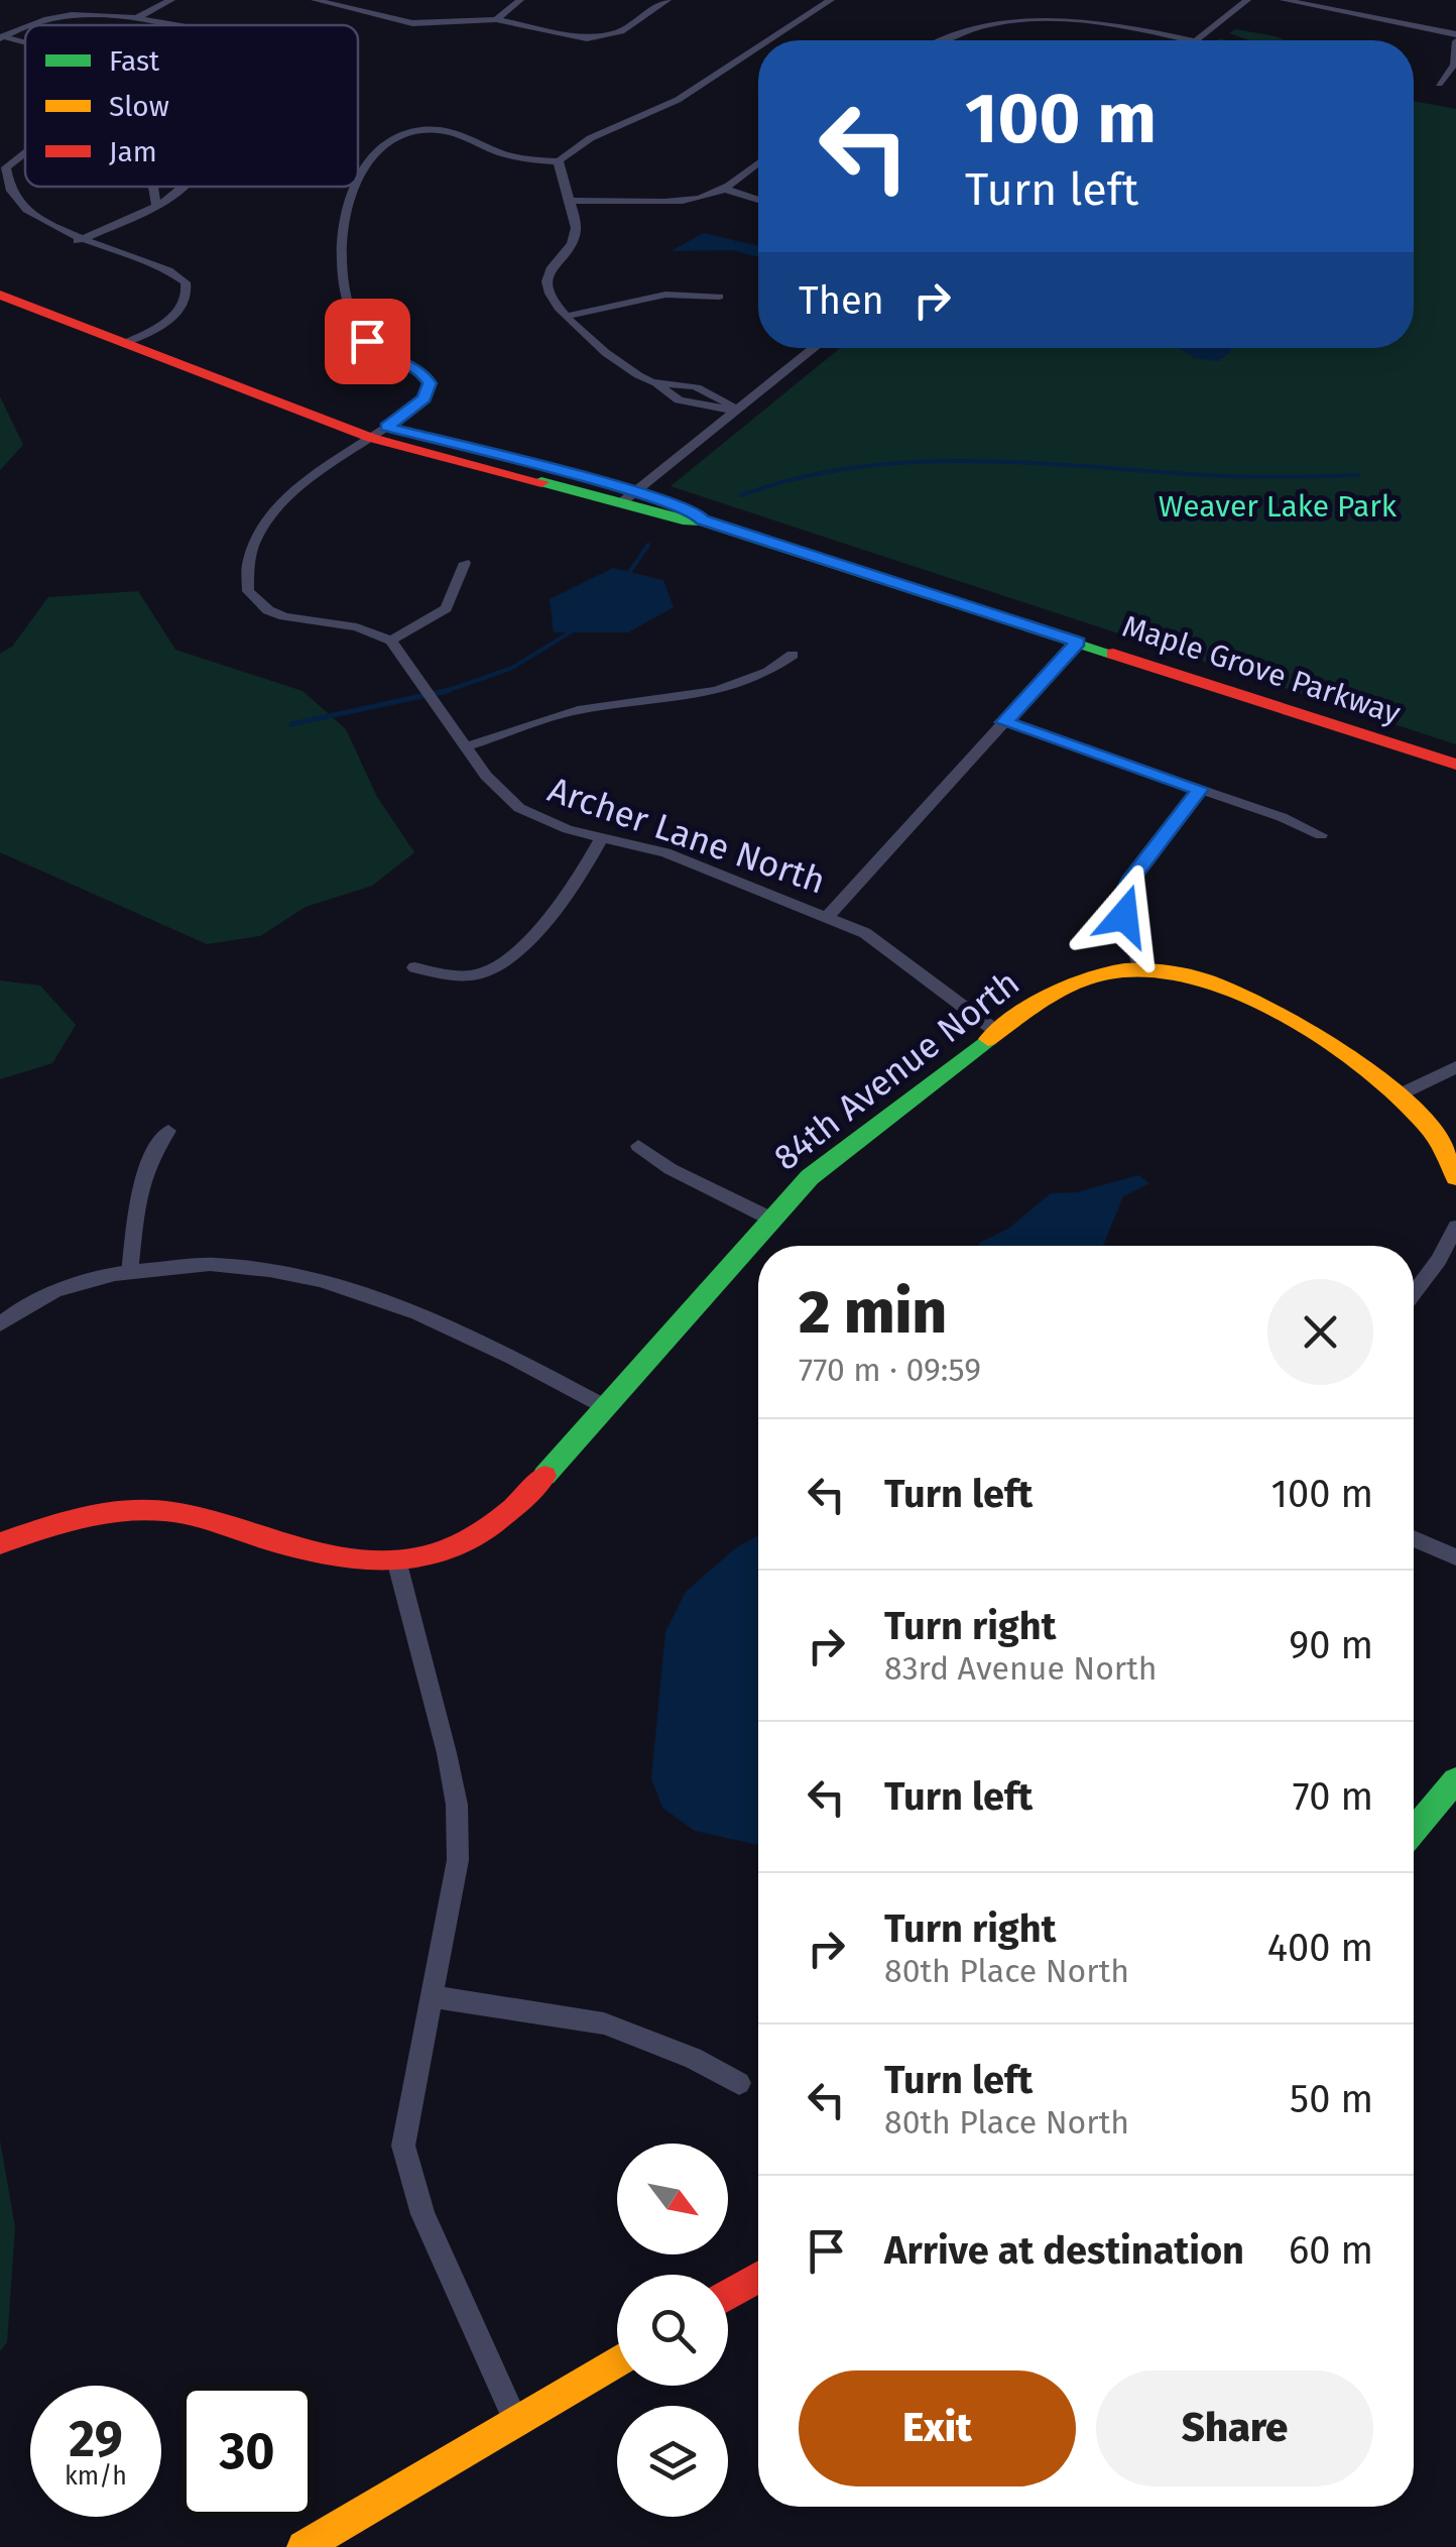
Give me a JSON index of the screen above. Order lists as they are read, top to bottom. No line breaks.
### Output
{"streets":{"main road":["Maple Grove Parkway","84th Avenue North"],"street":["Archer Lane North"]},"crossings":[["Archer Lane North","84th Avenue North"]],"parks":["Weaver Lake Park"],"legend":["Fast","Slow","Jam"],"north":"bottom right","page":{"turn":["100 m","Turn left"],"then":"Then","heading":["2 min","770 m · 09:59"],"list":[{"name":"Turn left","value":"100 m"},{"name":"Turn right","note":"83rd Avenue North","value":"90 m"},{"name":"Turn left","value":"70 m"},{"name":"Turn right","note":"80th Place North","value":"400 m"},{"name":"Turn left","note":"80th Place North","value":"50 m"},{"name":"Arrive at destination","value":"60 m"}],"buttons":["Exit","Share"],"speed":"29 km/h","limit":"30"}}
